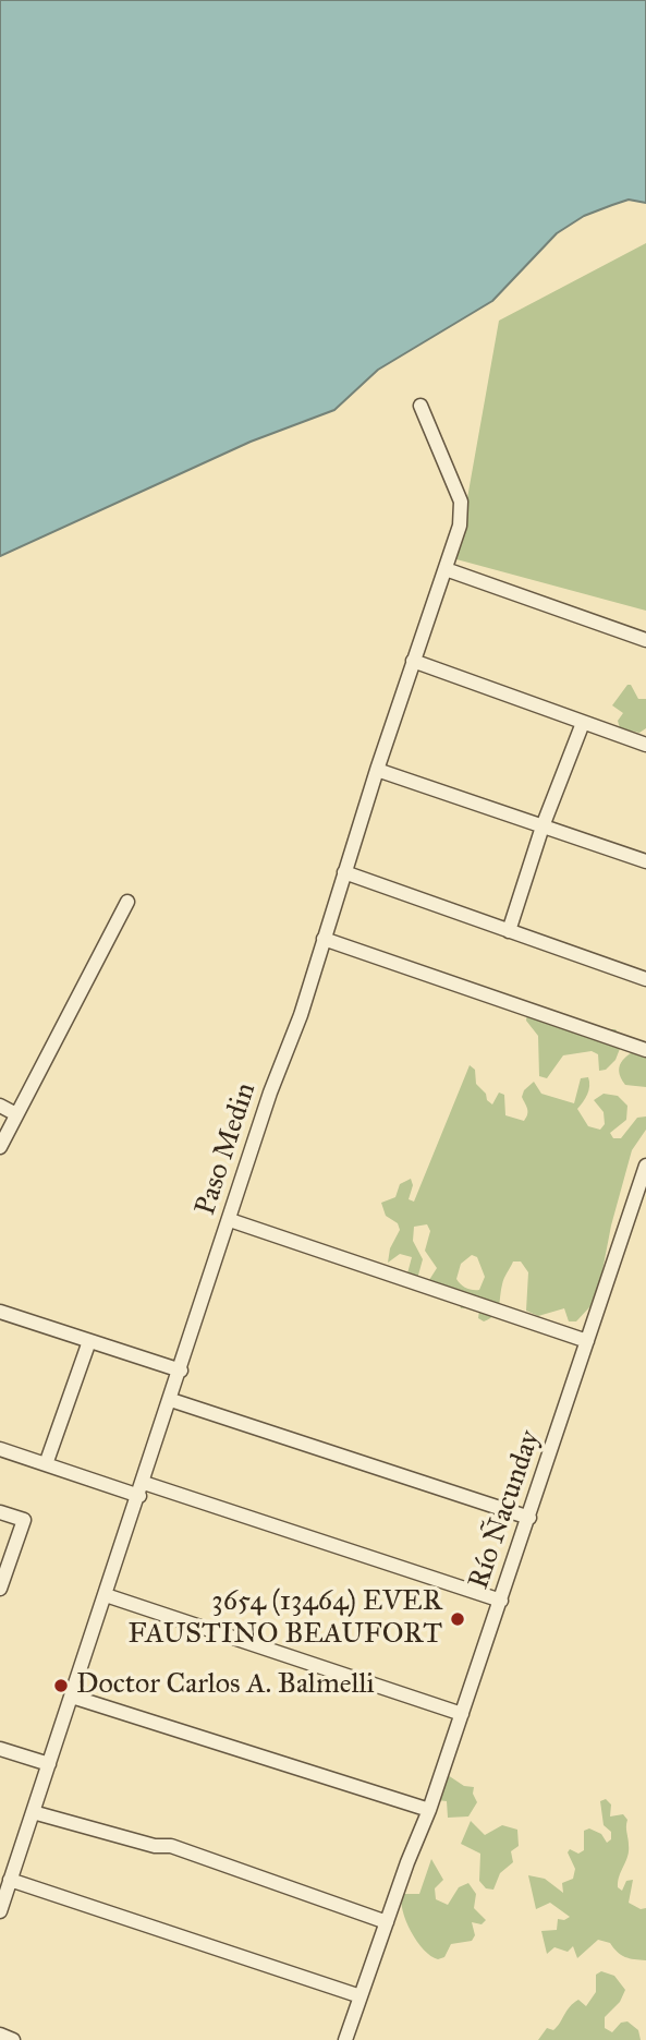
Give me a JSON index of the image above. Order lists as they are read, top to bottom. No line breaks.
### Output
{"streets":{"street":["Paso Medin","Río Ñacunday"]},"places":["3654 (13464) EVER FAUSTINO BEAUFORT","Doctor Carlos A. Balmelli"]}
